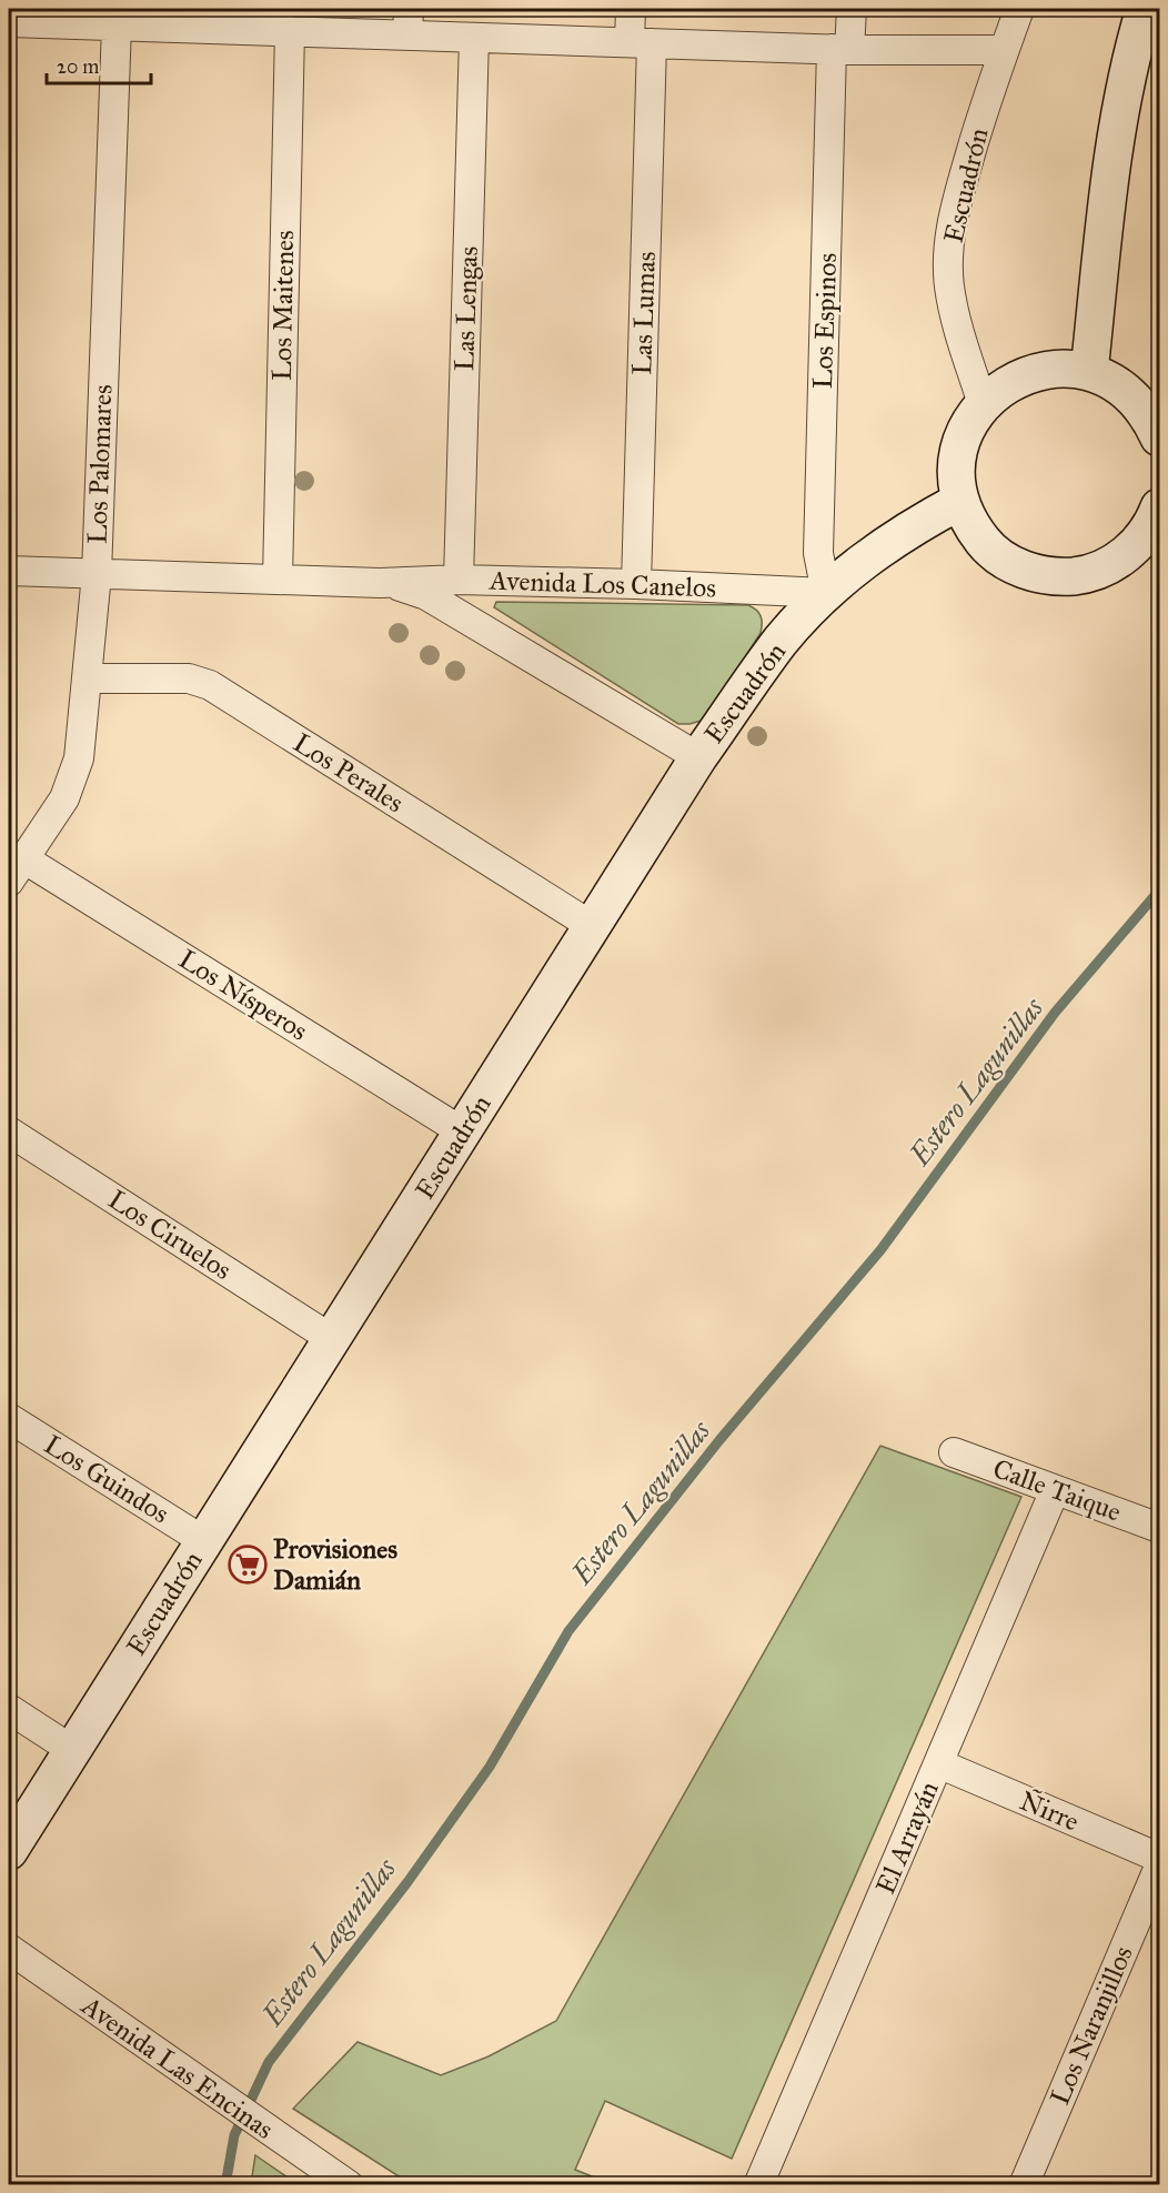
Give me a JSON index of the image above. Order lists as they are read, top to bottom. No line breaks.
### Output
{"streets":{"street":["Escuadrón","Los Maitenes","Las Lengas","Las Lumas","Los Espinos","Los Palomares","Avenida Los Canelos","Los Perales","Los Nísperos","Los Ciruelos","Los Guindos","Calle Taique","Ñirre","El Arrayán","Los Naranjillos","Avenida Las Encinas"]},"crossings":[["Escuadrón","Los Espinos"],["Escuadrón","Avenida Los Canelos"],["Escuadrón","Los Perales"],["Escuadrón","Los Nísperos"],["Escuadrón","Los Ciruelos"],["Escuadrón","Los Guindos"],["Los Maitenes","Avenida Los Canelos"],["Las Lengas","Avenida Los Canelos"],["Las Lumas","Avenida Los Canelos"],["Los Espinos","Avenida Los Canelos"],["Los Palomares","Avenida Los Canelos"],["Los Palomares","Los Perales"],["Los Palomares","Los Nísperos"],["Calle Taique","El Arrayán"],["Ñirre","El Arrayán"]],"water":["Estero Lagunillas"],"places":{"supermarket":["Provisiones Damián"]},"scale_bar":"20 m"}
